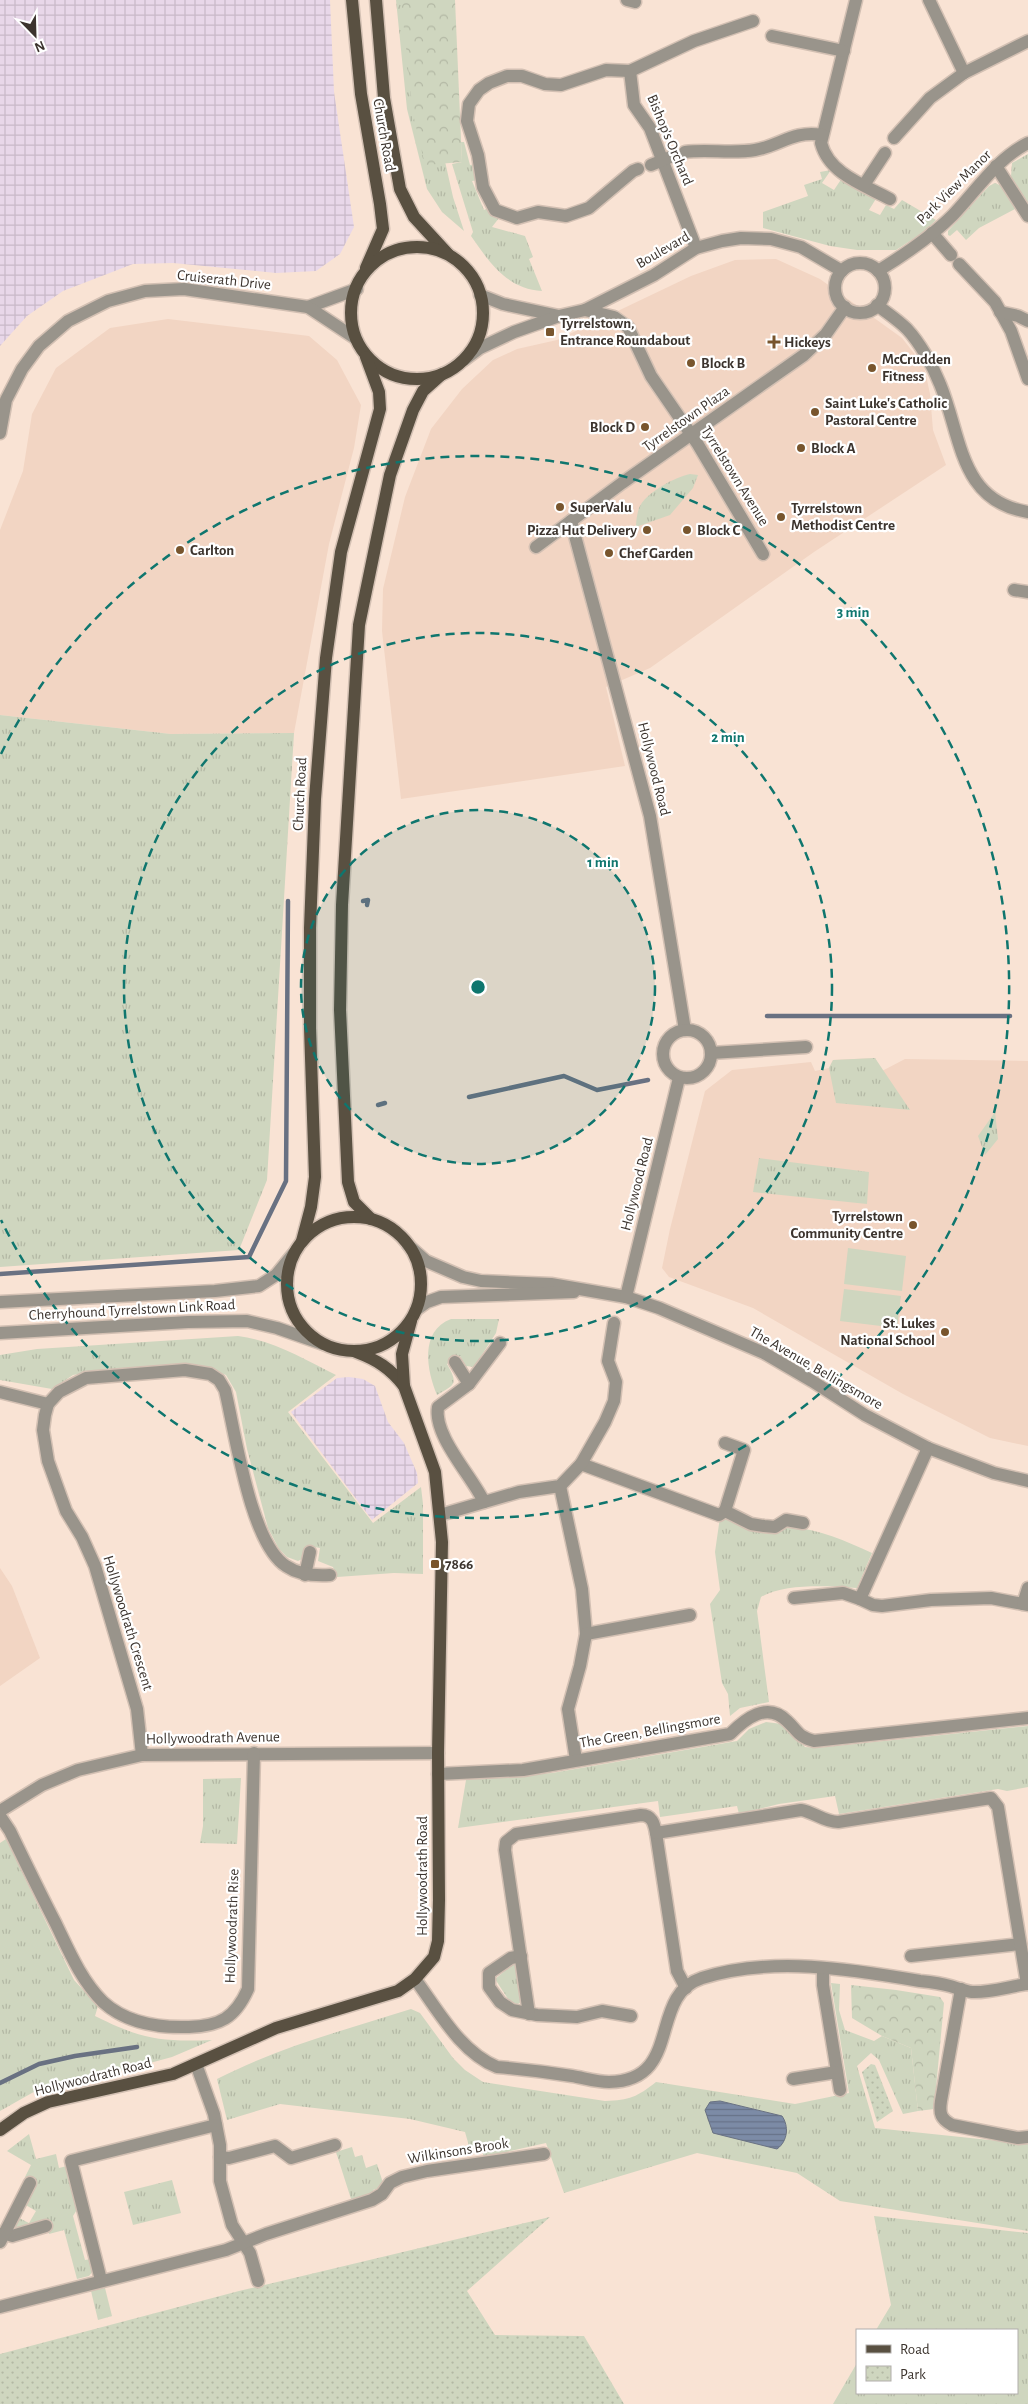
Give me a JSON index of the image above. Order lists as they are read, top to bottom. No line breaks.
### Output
{"streets":{"main road":["Church Road","Hollywoodrath Road"],"street":["Bishop's Orchard","Park View Manor","Boulevard","Cruiserath Drive","Tyrrelstown Plaza","Tyrrelstown Avenue","Hollywood Road","Cherryhound Tyrrelstown Link Road","The Avenue, Bellingsmore","Hollywoodrath Crescent","The Green, Bellingsmore","Hollywoodrath Avenue","Hollywoodrath Rise","Wilkinsons Brook"]},"crossings":[["Church Road","Boulevard"],["Church Road","Cherryhound Tyrrelstown Link Road"],["Church Road","The Avenue, Bellingsmore"],["Church Road","Hollywoodrath Road"],["Bishop's Orchard","Boulevard"],["Park View Manor","Boulevard"],["Park View Manor","Tyrrelstown Plaza"],["Boulevard","Tyrrelstown Plaza"],["Boulevard","Tyrrelstown Avenue"],["Tyrrelstown Plaza","Tyrrelstown Avenue"],["Tyrrelstown Plaza","Hollywood Road"],["Hollywood Road","The Avenue, Bellingsmore"],["Cherryhound Tyrrelstown Link Road","The Avenue, Bellingsmore"],["Cherryhound Tyrrelstown Link Road","Hollywoodrath Road"],["The Avenue, Bellingsmore","Hollywoodrath Road"],["Hollywoodrath Crescent","Hollywoodrath Avenue"],["The Green, Bellingsmore","Hollywoodrath Road"],["Hollywoodrath Avenue","Hollywoodrath Road"],["Hollywoodrath Avenue","Hollywoodrath Rise"]],"places":{"transit":["Tyrrelstown, Entrance Roundabout","7866"],"health":["Hickeys"],"other":["Block B","McCrudden Fitness","Saint Luke's Catholic Pastoral Centre","Block D","Block A","SuperValu","Tyrrelstown Methodist Centre","Pizza Hut Delivery","Block C","Carlton","Chef Garden","Tyrrelstown Community Centre","St. Lukes National School"]},"legend":["Road","Park"],"north":"bottom right","rings":["3 min","2 min","1 min"]}
